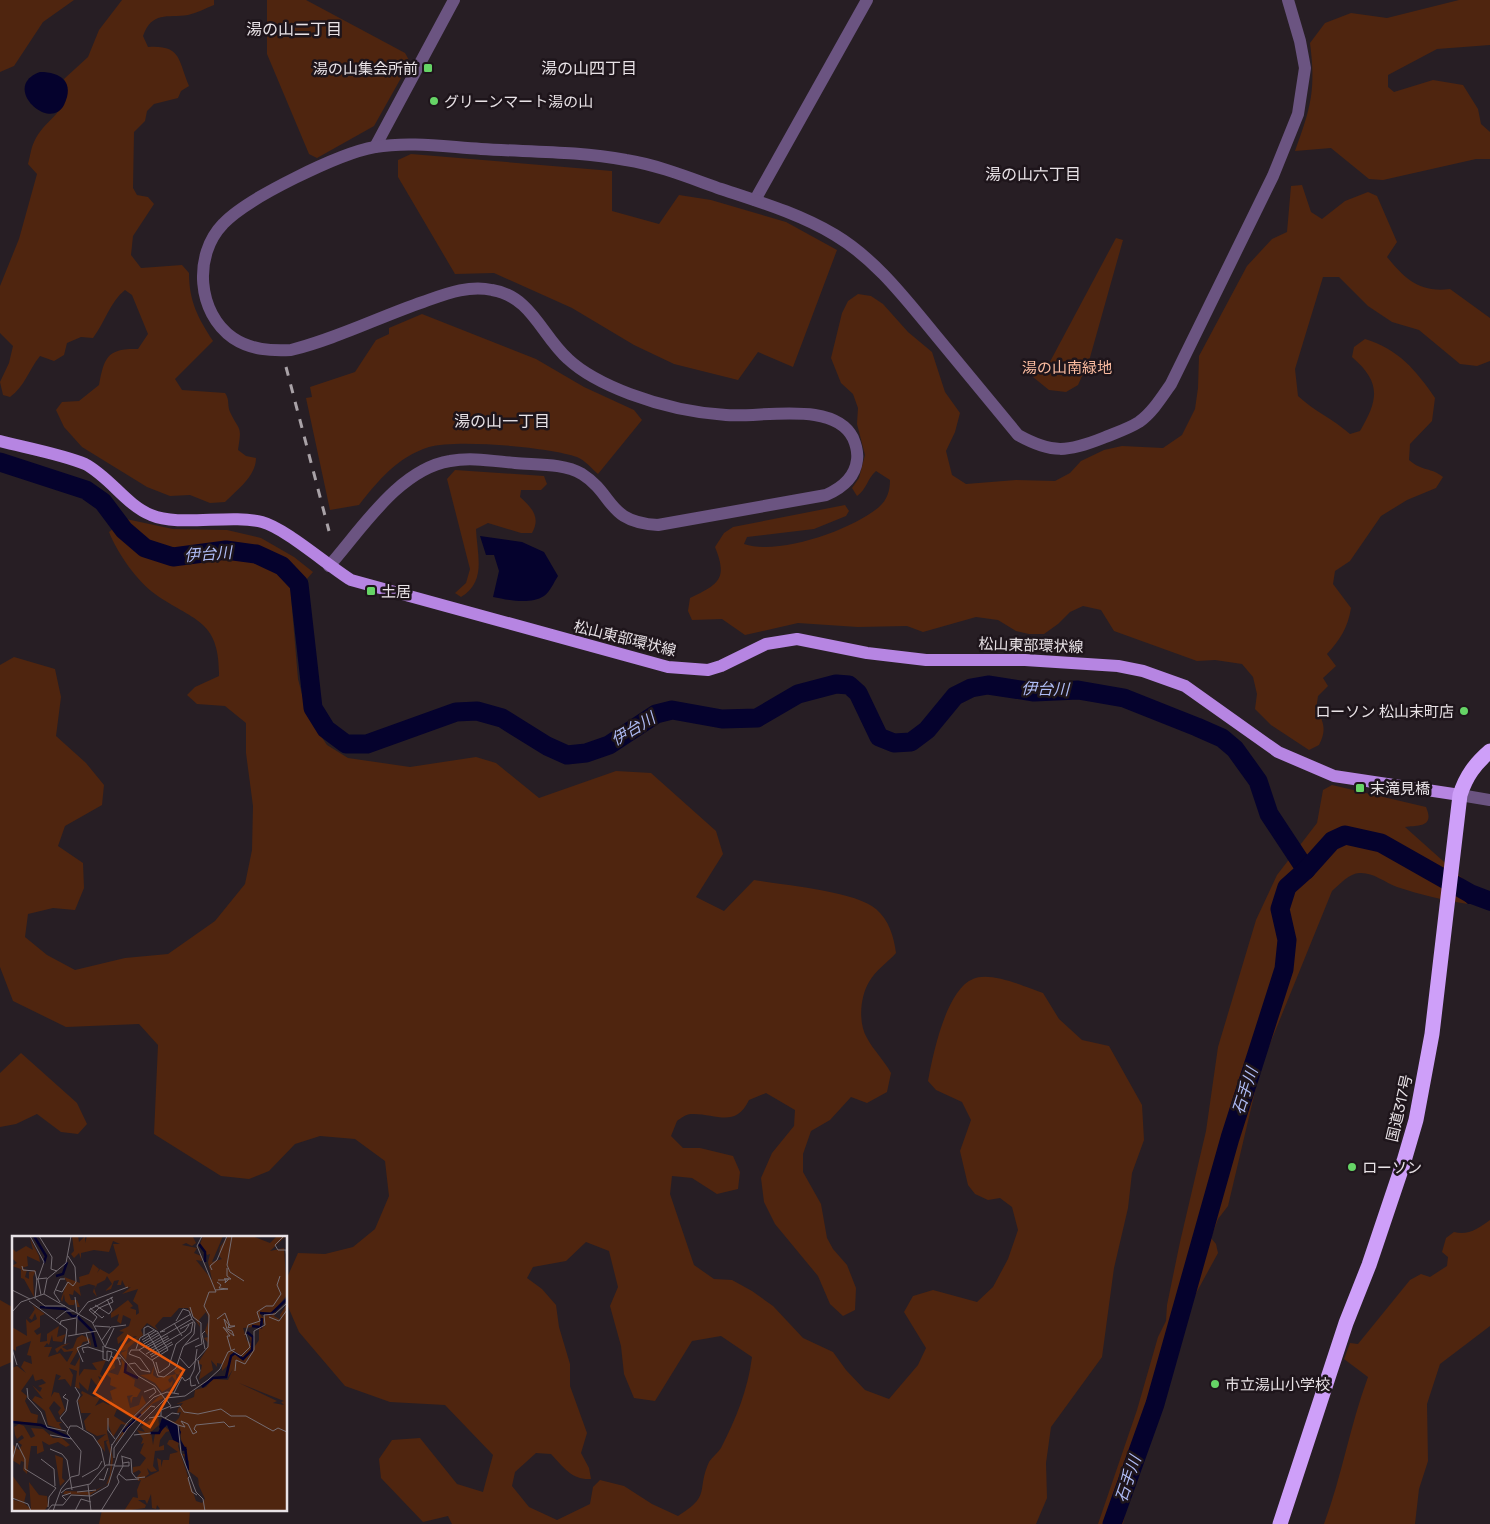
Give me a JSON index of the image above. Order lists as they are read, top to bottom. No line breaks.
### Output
{"streets":{"highway":["国道317号"],"main road":["松山東部環状線"]},"crossings":[["松山東部環状線","国道317号"]],"districts":["湯の山二丁目","湯の山四丁目","湯の山六丁目","湯の山一丁目"],"water":["伊台川","石手川"],"parks":["湯の山南緑地"],"places":{"transit":["湯の山集会所前","土居","末滝見橋"],"other":["グリーンマート湯の山","ローソン 松山末町店","ローソン","市立湯山小学校"]}}
